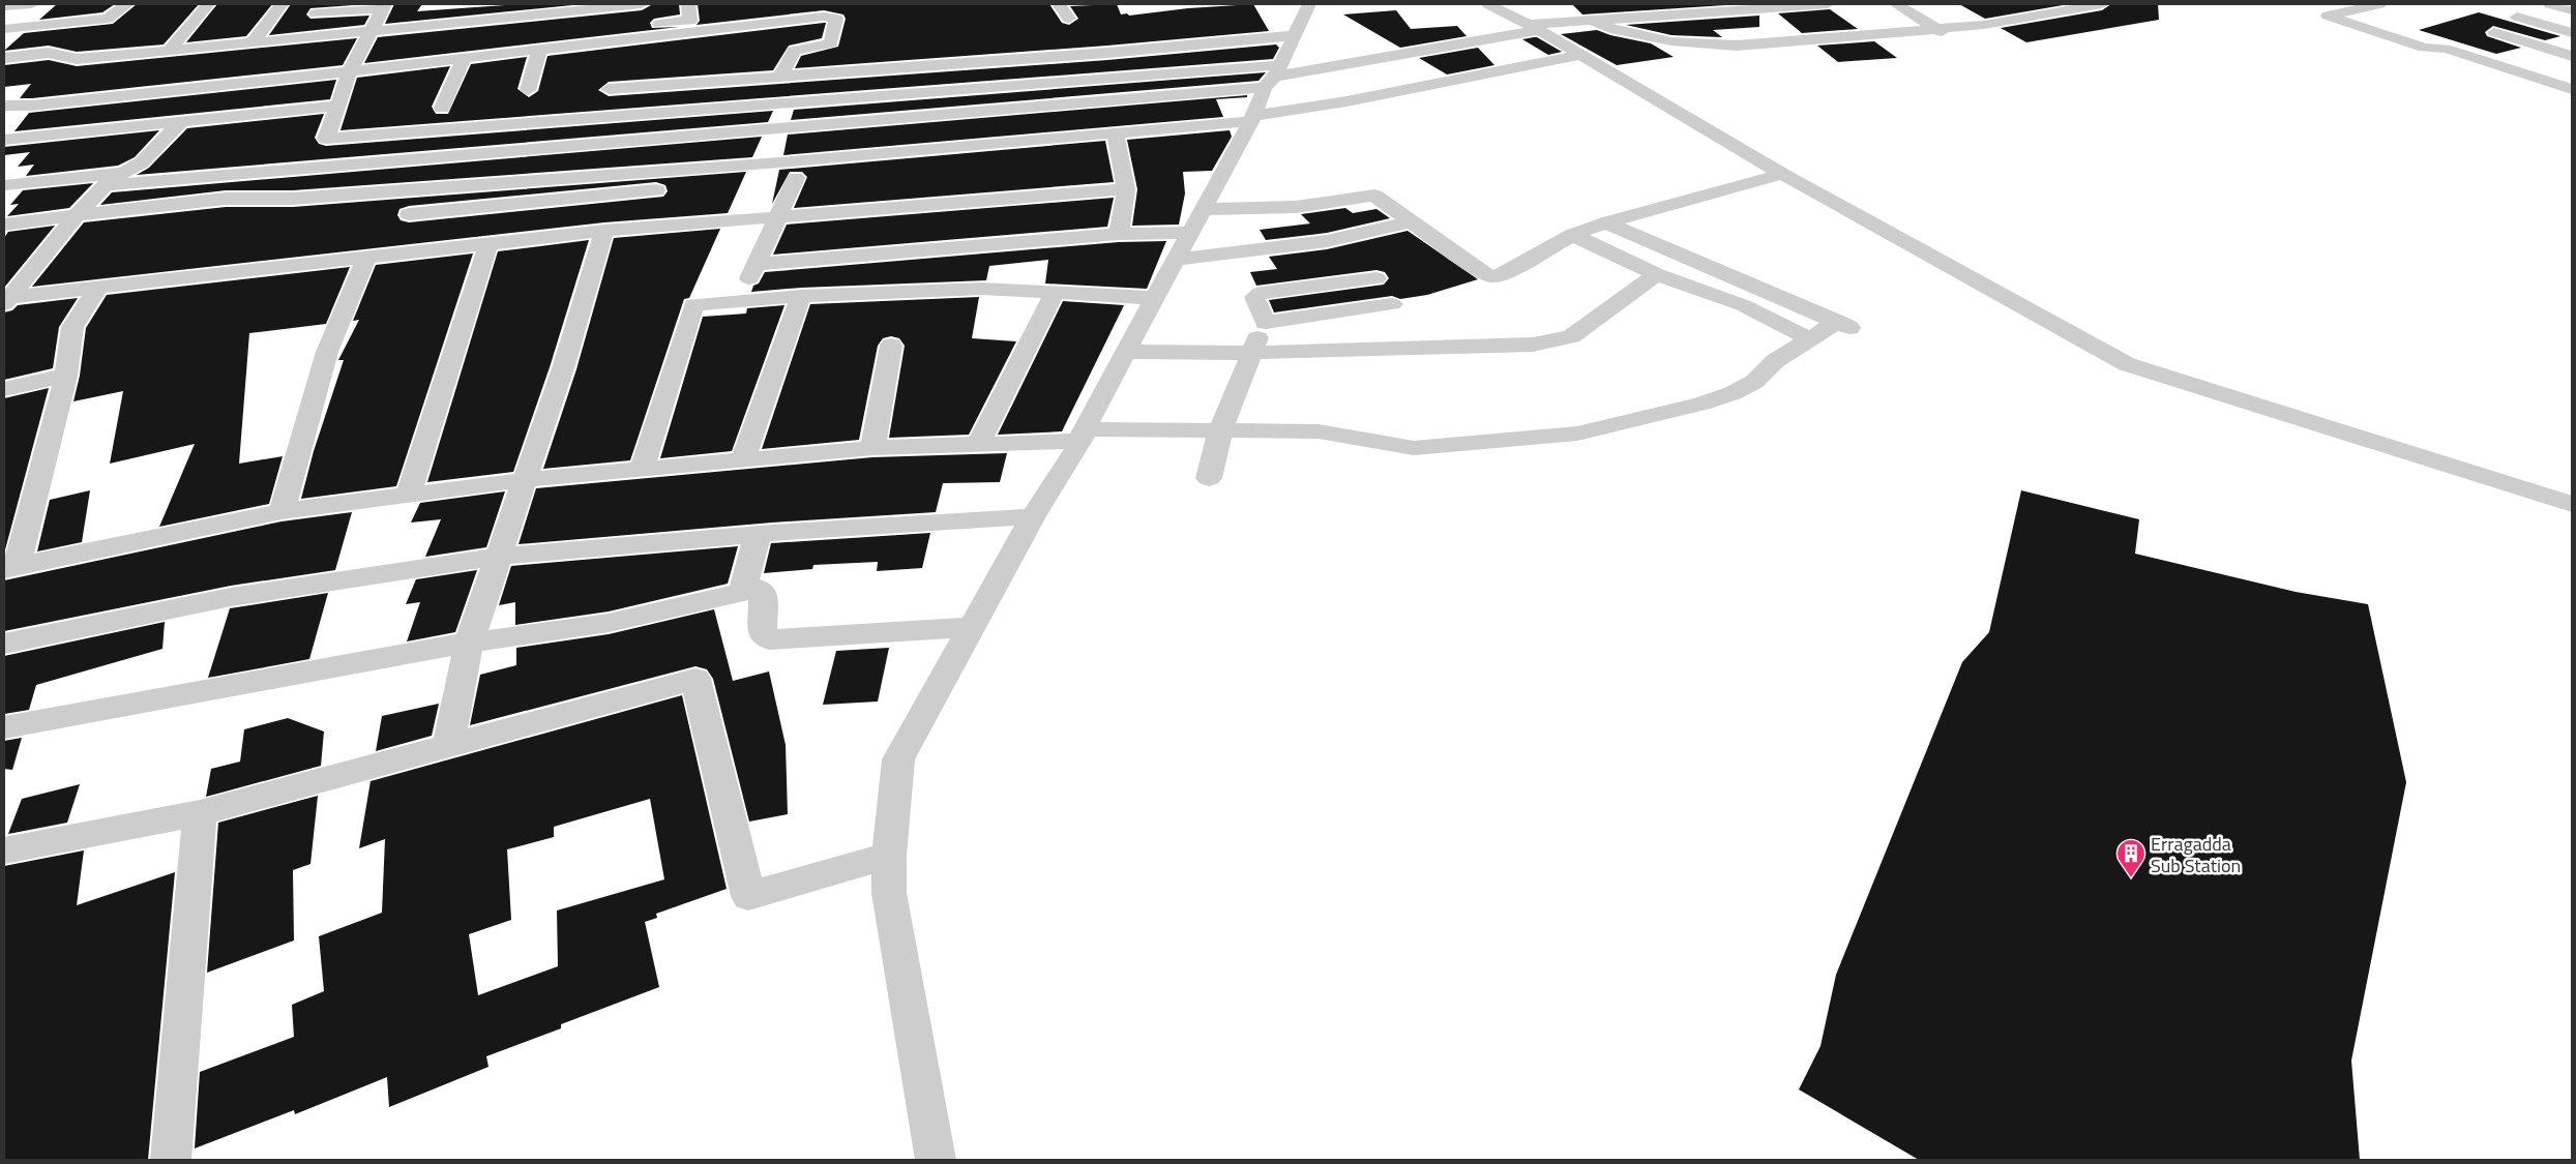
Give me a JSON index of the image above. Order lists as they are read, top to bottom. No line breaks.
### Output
{"places":{"building":["Erragadda Sub Station"]}}
